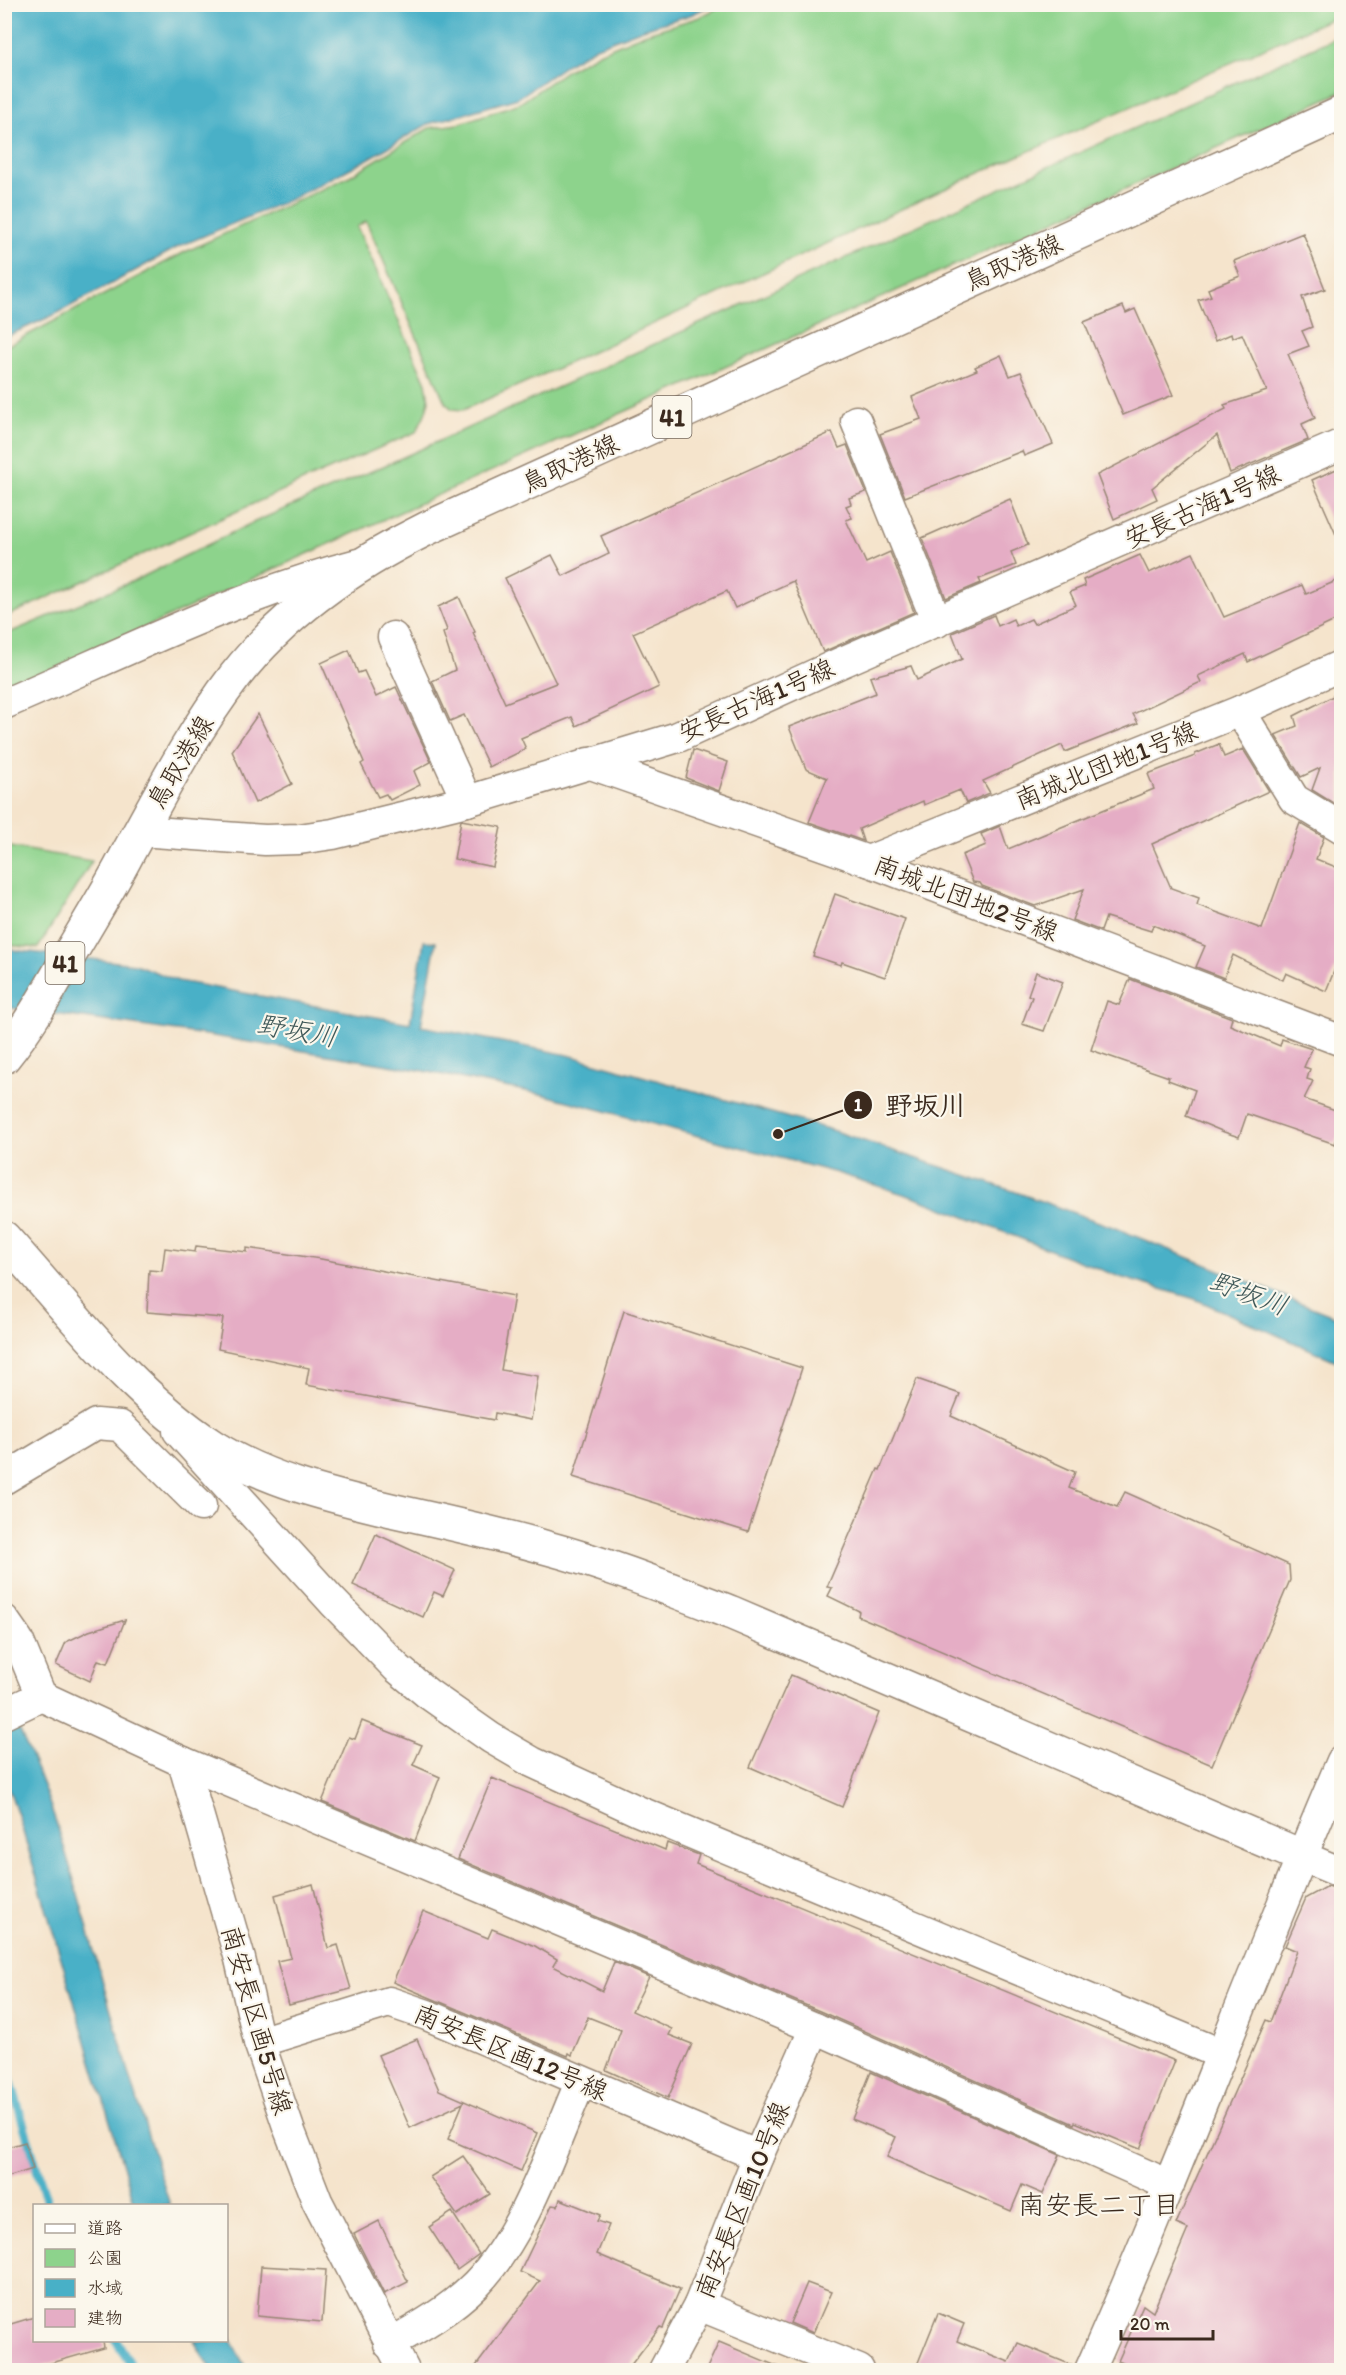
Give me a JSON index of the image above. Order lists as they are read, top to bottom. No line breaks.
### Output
{"streets":{"main road":["鳥取港線","41"],"street":["安長古海1号線","南城北団地1号線","南城北団地2号線","南安長区画5号線","南安長区画12号線","南安長区画10号線"]},"crossings":[["鳥取港線","安長古海1号線"],["安長古海1号線","南城北団地2号線"],["南城北団地1号線","南城北団地2号線"],["南安長区画5号線","南安長区画12号線"],["南安長区画12号線","南安長区画10号線"]],"districts":["南安長二丁目"],"water":["野坂川"],"places":["野坂川"],"legend":["道路","公園","水域","建物"],"scale_bar":"20 m"}
